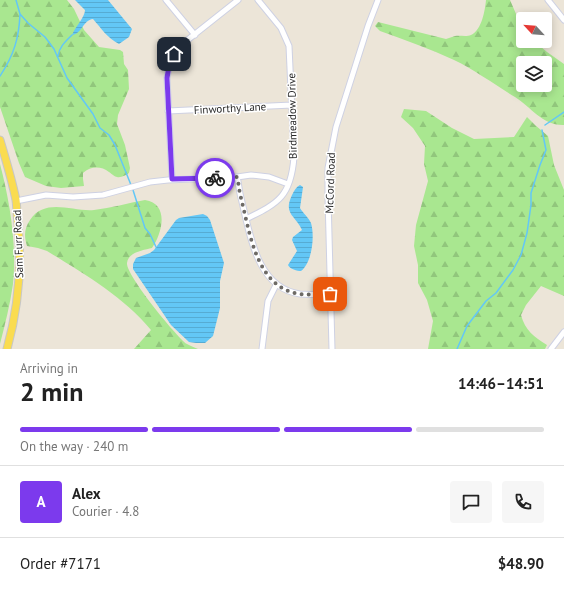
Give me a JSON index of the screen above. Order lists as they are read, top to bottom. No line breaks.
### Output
{"streets":{"main road":["Sam Furr Road"],"street":["Finworthy Lane","Birdmeadow Drive","McCord Road"]},"crossings":[["Finworthy Lane","Birdmeadow Drive"]],"north":"top left","page":{"heading":["2 min","Arriving in","14:46–14:51"],"panel":["Alex","Courier · 4.8","Order #7171","$48.90"],"bar":"On the way · 240 m","round":"A"}}
